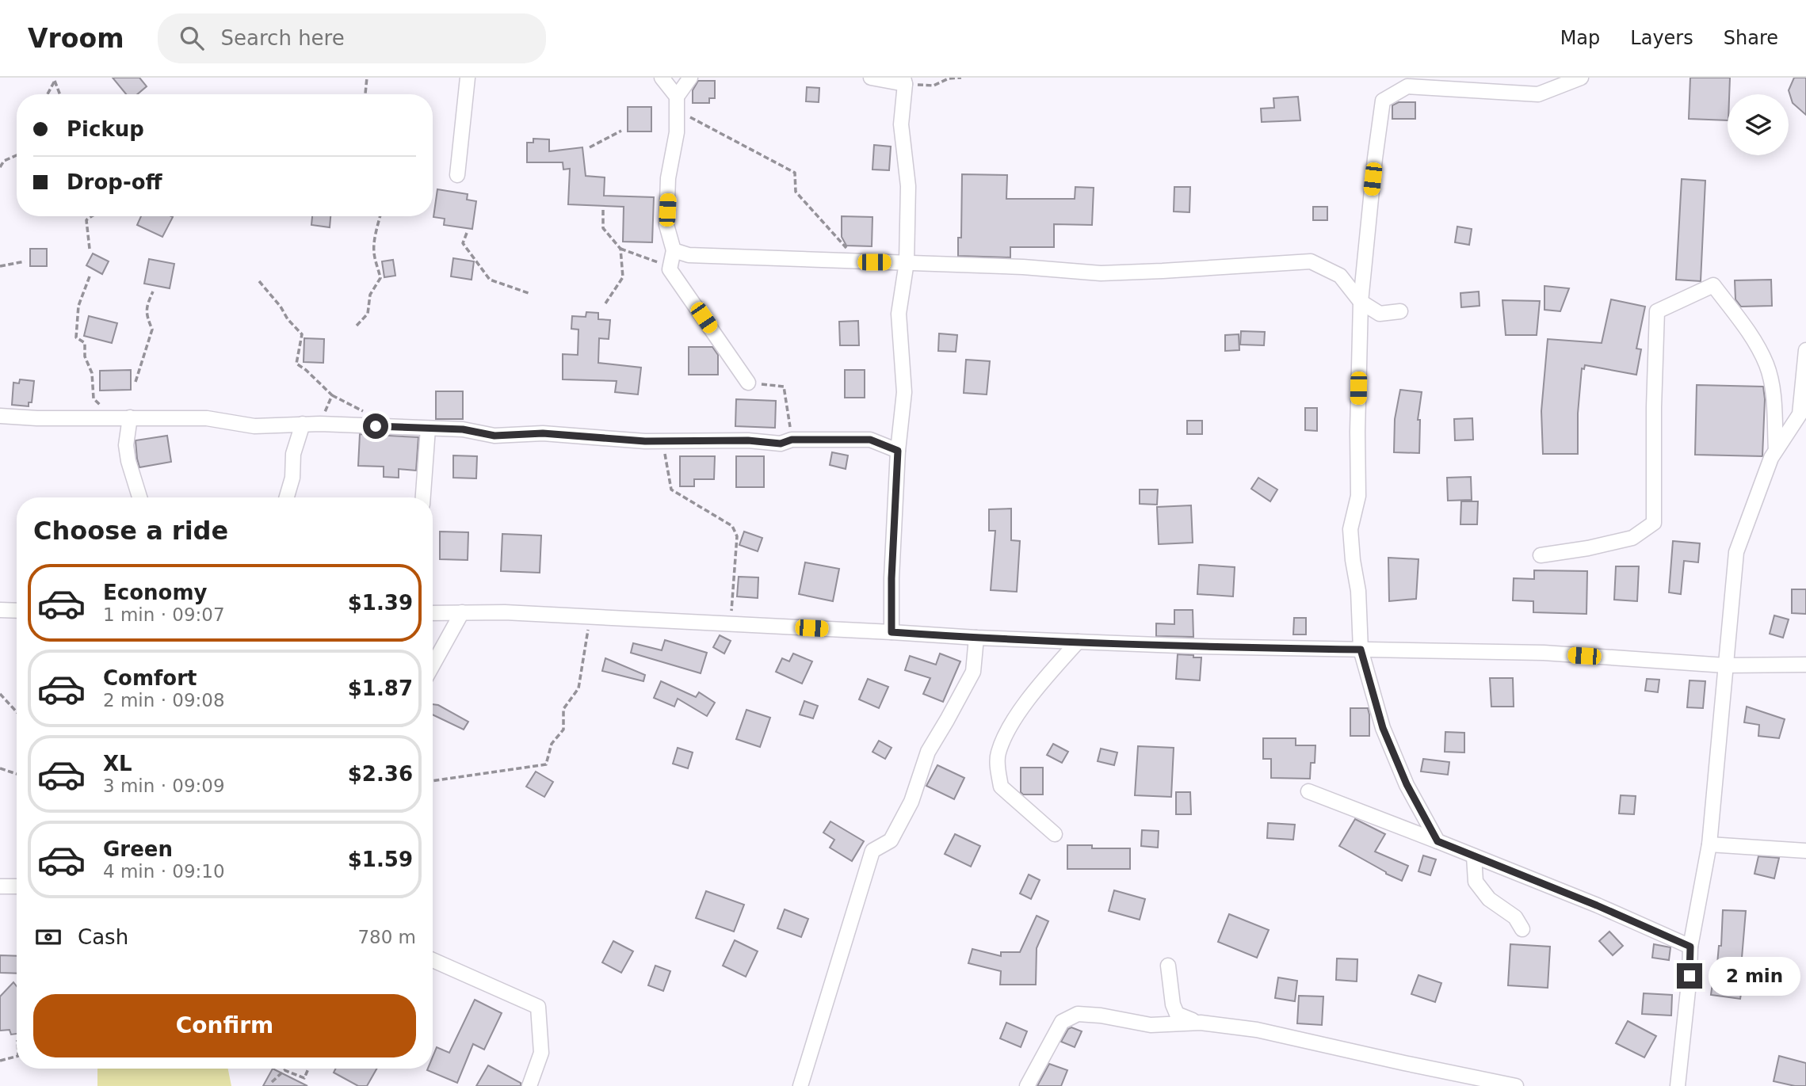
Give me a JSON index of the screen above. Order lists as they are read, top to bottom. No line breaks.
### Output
{"page":{"header":"Vroom","search":"Search here","nav":["Map","Layers","Share"],"banner":["Pickup","Drop-off"],"heading":"Choose a ride","list":[{"name":"Economy","note":"1 min · 09:07","value":"$1.39"},{"name":"Comfort","note":"2 min · 09:08","value":"$1.87"},{"name":"XL","note":"3 min · 09:09","value":"$2.36"},{"name":"Green","note":"4 min · 09:10","value":"$1.59"}],"pay":["Cash","780 m"],"bubble":"2 min","buttons":"Confirm"}}
